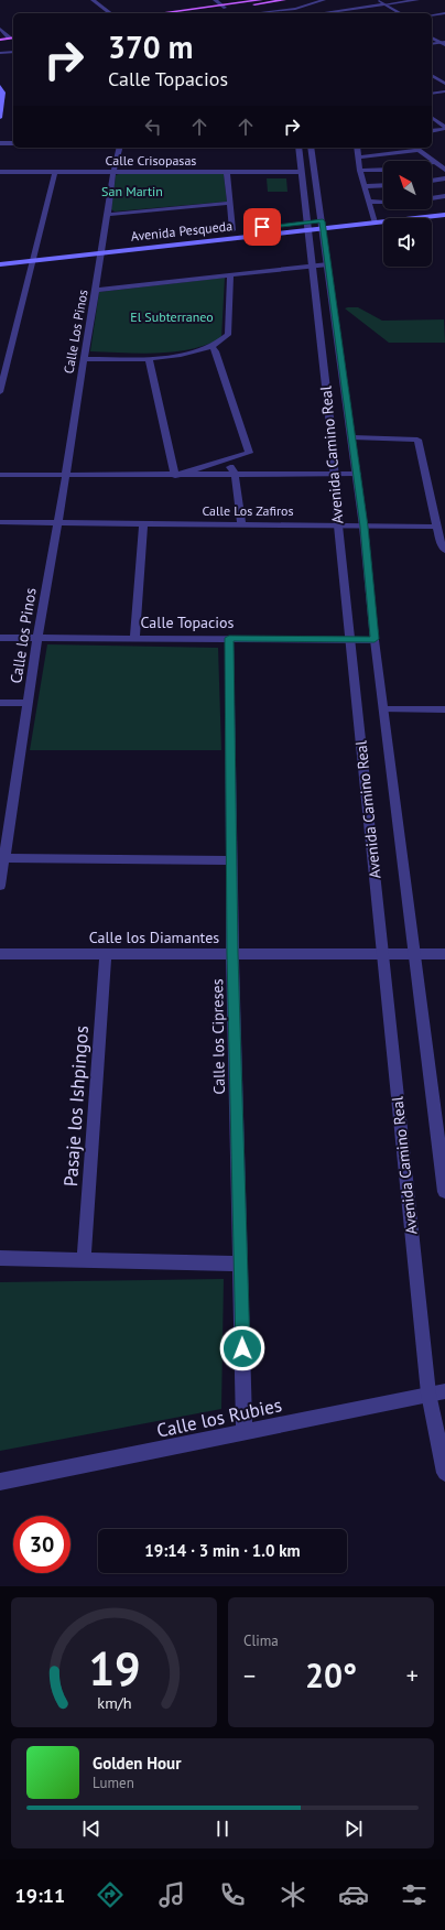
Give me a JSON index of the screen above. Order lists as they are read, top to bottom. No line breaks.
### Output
{"streets":{"main road":["Avenida Pesqueda"],"street":["Calle Crisopasas","Calle Los Pinos","Avenida Camino Real","Calle Los Zafiros","Calle Topacios","Calle los Pinos","Calle los Diamantes","Calle los Cipreses","Pasaje los Ishpingos","Calle los Rubies"]},"crossings":[["Calle Crisopasas","Calle Los Pinos"],["Calle Crisopasas","Avenida Camino Real"],["Avenida Pesqueda","Calle Los Pinos"],["Avenida Pesqueda","Avenida Camino Real"],["Calle Los Pinos","Calle Los Zafiros"],["Calle Los Pinos","Calle los Pinos"],["Avenida Camino Real","Calle Los Zafiros"],["Avenida Camino Real","Calle Topacios"],["Avenida Camino Real","Calle los Diamantes"],["Avenida Camino Real","Calle los Rubies"],["Calle Los Zafiros","Calle los Pinos"],["Calle Topacios","Calle los Pinos"],["Calle Topacios","Calle los Cipreses"],["Calle los Diamantes","Calle los Cipreses"],["Calle los Diamantes","Pasaje los Ishpingos"],["Calle los Cipreses","Calle los Rubies"]],"parks":["San Martin","El Subterraneo"],"north":"top left","page":{"turn":["370 m","Calle Topacios"],"limit":"30","trip":"19:14 · 3 min · 1.0 km","tile":"Clima","heat":["−","20°","+"],"song":["Golden Hour","Lumen"],"tabs":"19:11","gauge":["19","km/h"]}}
